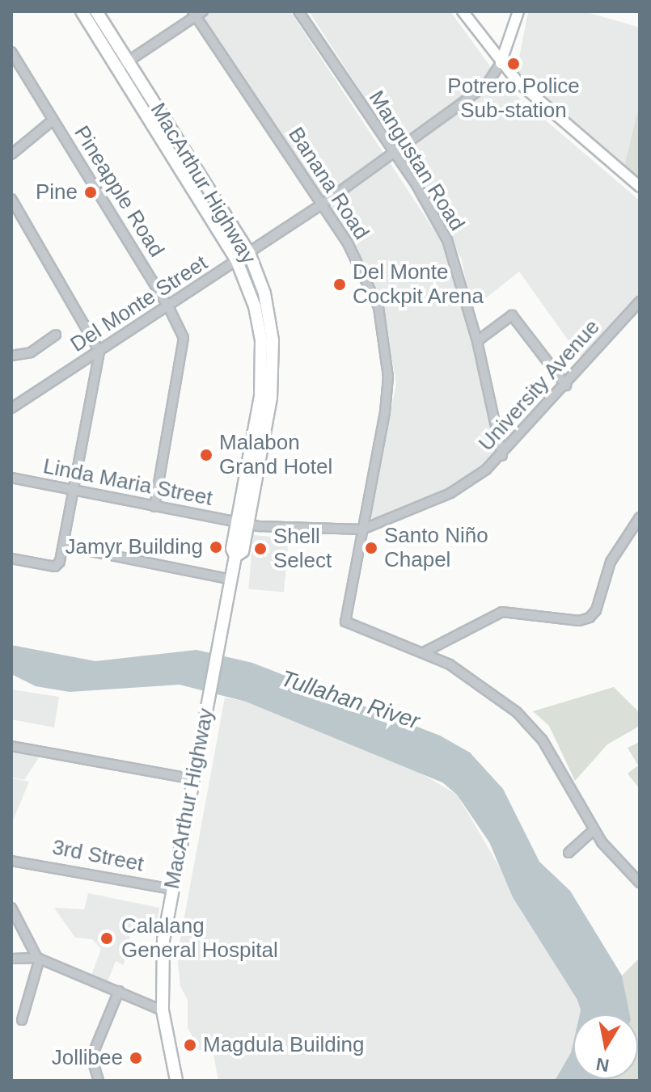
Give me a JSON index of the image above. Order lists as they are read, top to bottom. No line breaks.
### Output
{"streets":{"highway":["MacArthur Highway"],"street":["Mangustan Road","Banana Road","Pineapple Road","Del Monte Street","University Avenue","Linda Maria Street","3rd Street"]},"crossings":[["Mangustan Road","Del Monte Street"],["Mangustan Road","University Avenue"],["MacArthur Highway","Del Monte Street"],["MacArthur Highway","University Avenue"],["MacArthur Highway","Linda Maria Street"],["MacArthur Highway","3rd Street"],["Banana Road","Del Monte Street"],["Banana Road","University Avenue"],["Pineapple Road","Del Monte Street"],["Pineapple Road","Linda Maria Street"],["University Avenue","Linda Maria Street"]],"water":["Tullahan River"],"places":["Potrero Police Sub-station","Pine","Del Monte Cockpit Arena","Malabon Grand Hotel","Jamyr Building","Santo Niño Chapel","Shell Select","Calalang General Hospital","Magdula Building","Jollibee"],"north":"bottom"}
